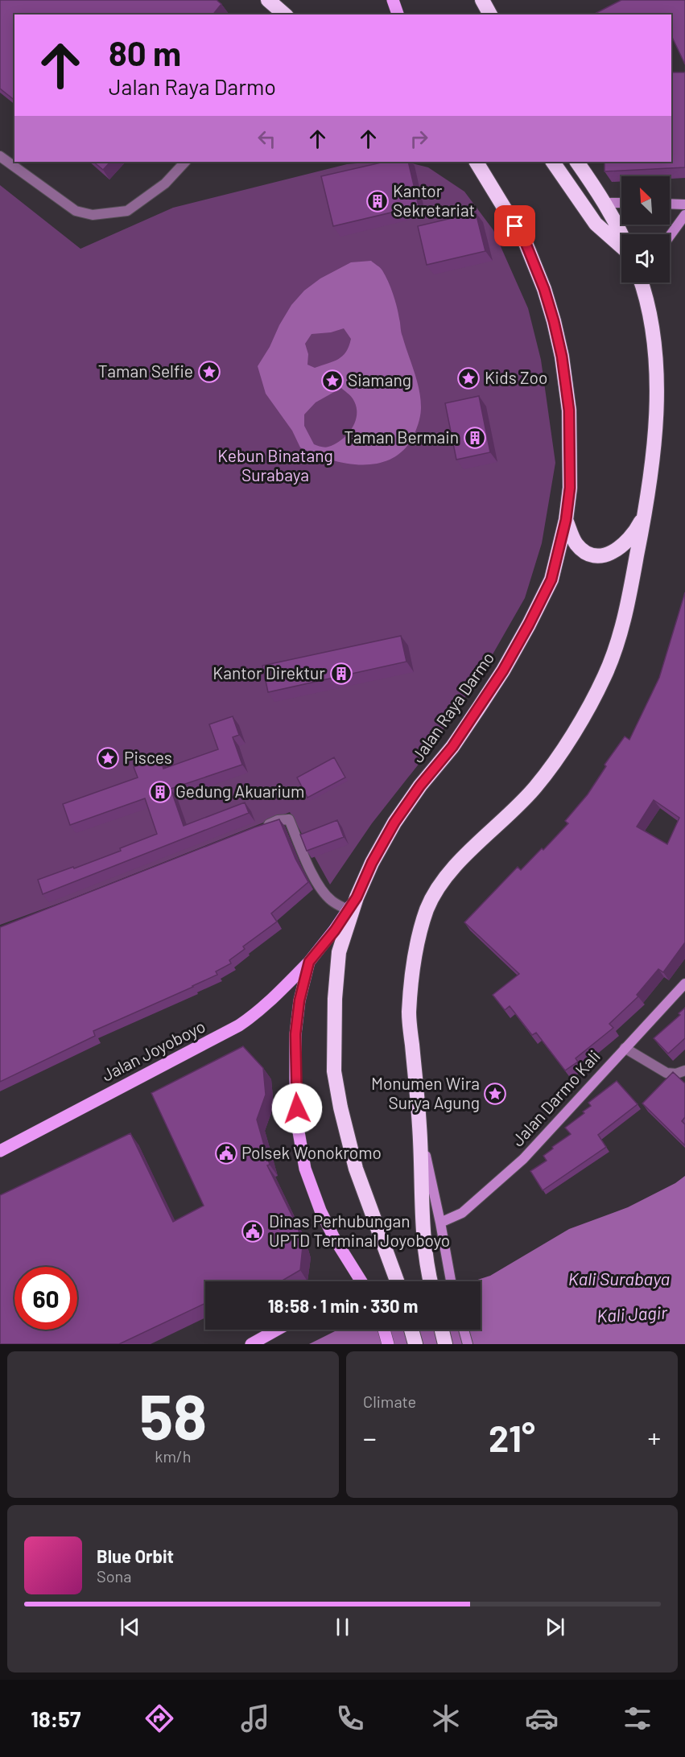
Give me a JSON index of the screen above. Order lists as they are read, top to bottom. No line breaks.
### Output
{"streets":{"highway":["Jalan Raya Darmo"],"main road":["Jalan Joyoboyo","Jalan Darmo Kali"]},"crossings":[["Jalan Raya Darmo","Jalan Joyoboyo"]],"water":["Kali Surabaya","Kali Jagir"],"parks":["Kebun Binatang Surabaya"],"places":{"building":["Kantor Sekretariat","Taman Bermain","Kantor Direktur","Gedung Akuarium"],"place":["Taman Selfie","Kids Zoo","Siamang","Pisces","Monumen Wira Surya Agung"],"public building":["Polsek Wonokromo","Dinas Perhubungan UPTD Terminal Joyoboyo"]},"north":"top left","page":{"turn":["80 m","Jalan Raya Darmo"],"limit":"60","trip":"18:58 · 1 min · 330 m","tile":[["58","km/h"],"Climate"],"heat":["−","21°","+"],"song":["Blue Orbit","Sona"],"tabs":"18:57"}}
